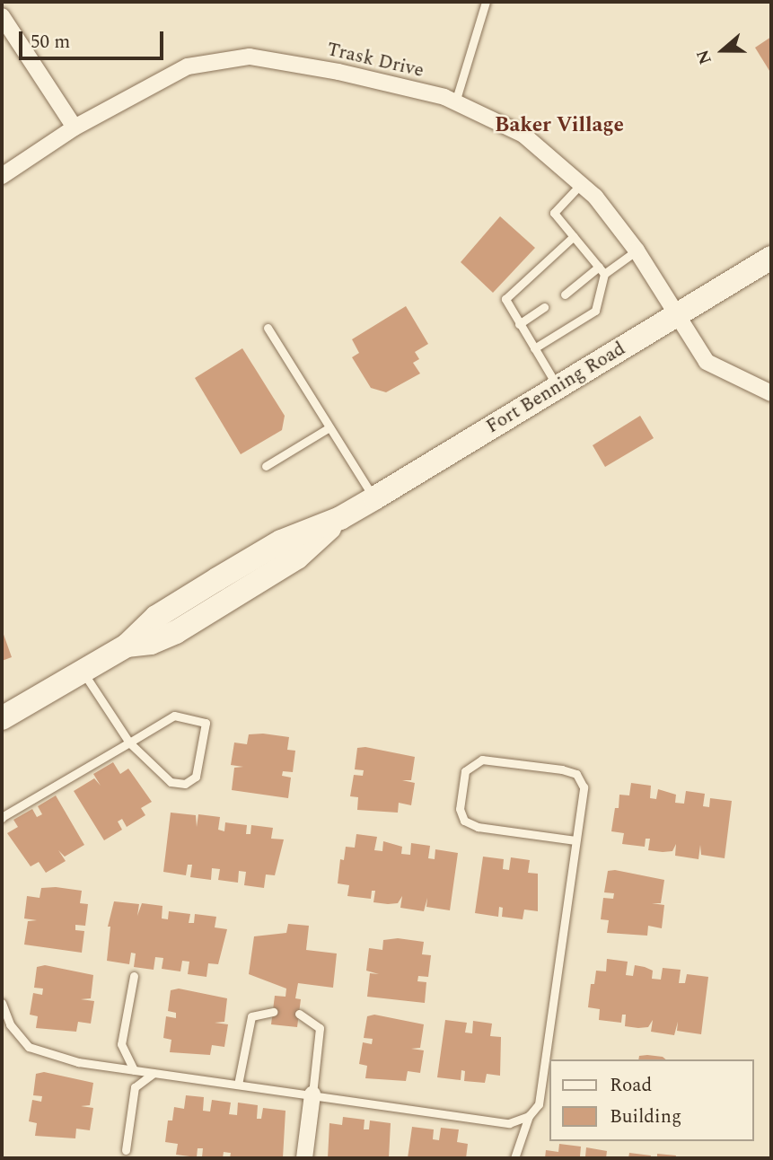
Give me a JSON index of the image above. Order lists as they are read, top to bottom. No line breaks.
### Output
{"streets":{"street":["Trask Drive","Fort Benning Road"]},"crossings":[["Trask Drive","Fort Benning Road"]],"districts":["Baker Village"],"legend":["Road","Building"],"scale_bar":"50 m","north":"left"}
